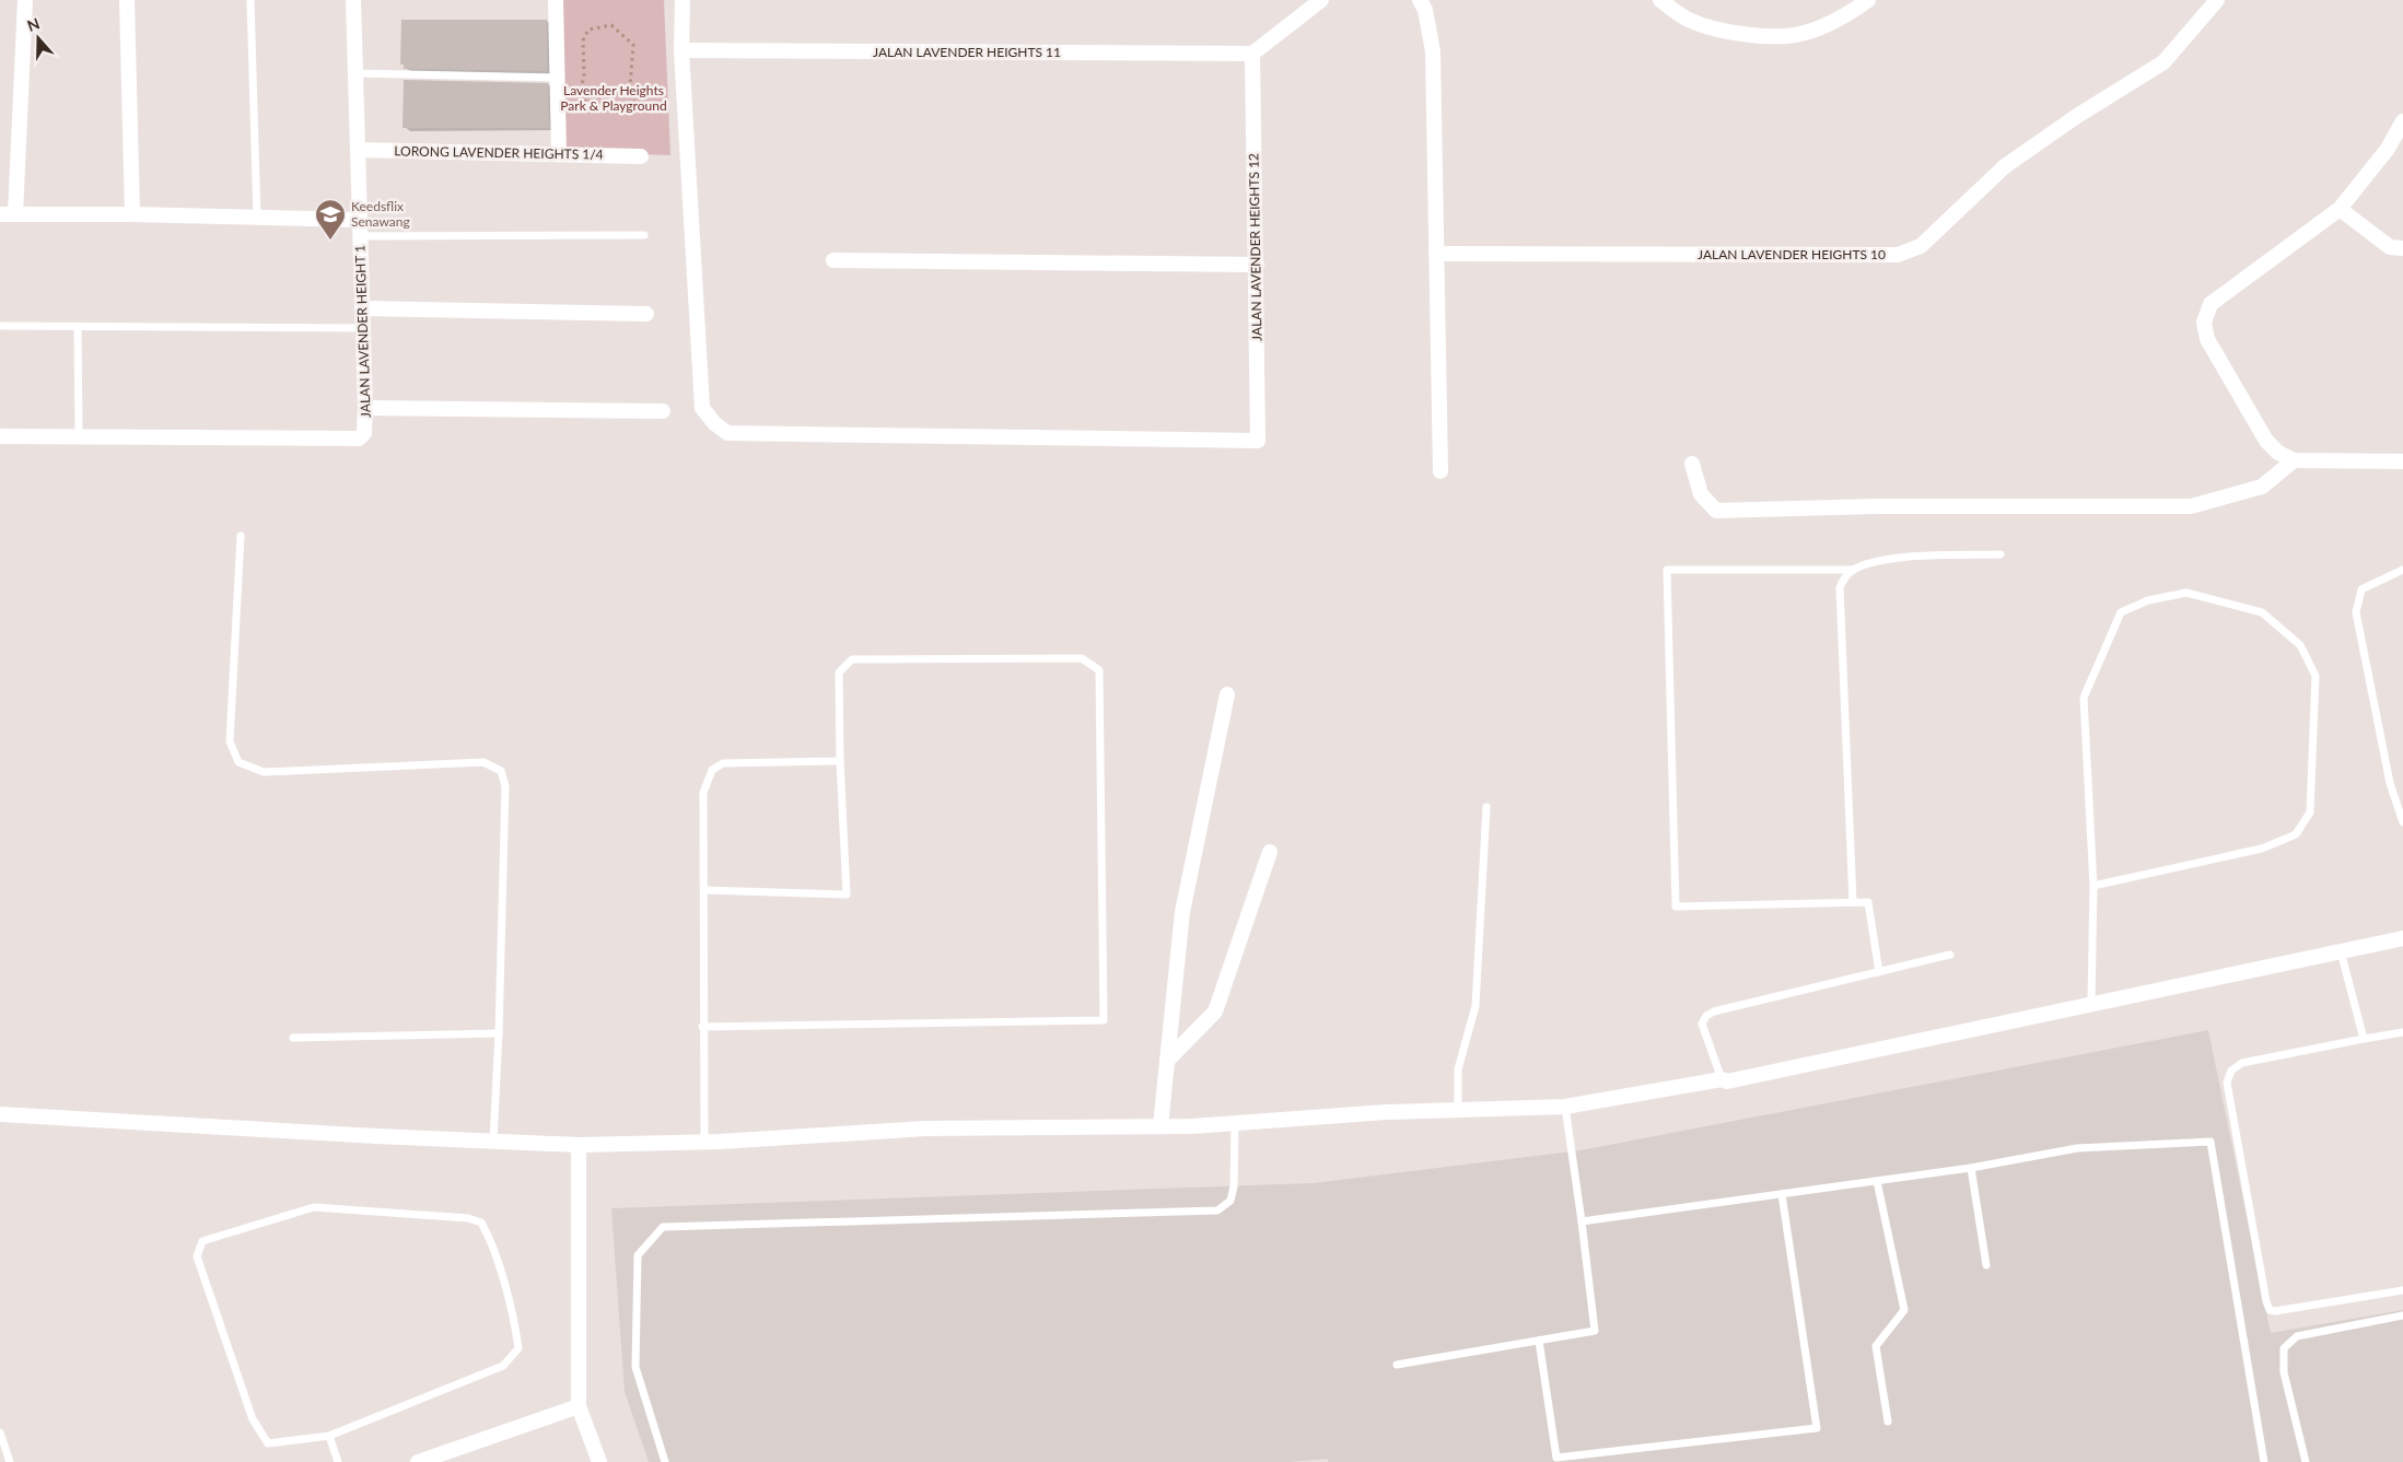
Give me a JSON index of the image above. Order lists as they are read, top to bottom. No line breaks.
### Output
{"streets":{"street":["JALAN LAVENDER HEIGHTS 11","LORONG LAVENDER HEIGHTS 1/4","JALAN LAVENDER HEIGHTS 12","JALAN LAVENDER HEIGHTS 10","JALAN LAVENDER HEIGHT 1"]},"crossings":[["JALAN LAVENDER HEIGHTS 11","JALAN LAVENDER HEIGHTS 12"],["LORONG LAVENDER HEIGHTS 1/4","JALAN LAVENDER HEIGHT 1"]],"parks":["Lavender Heights Park & Playground"],"places":{"school or university":["Keedsflix Senawang"]},"north":"top"}
